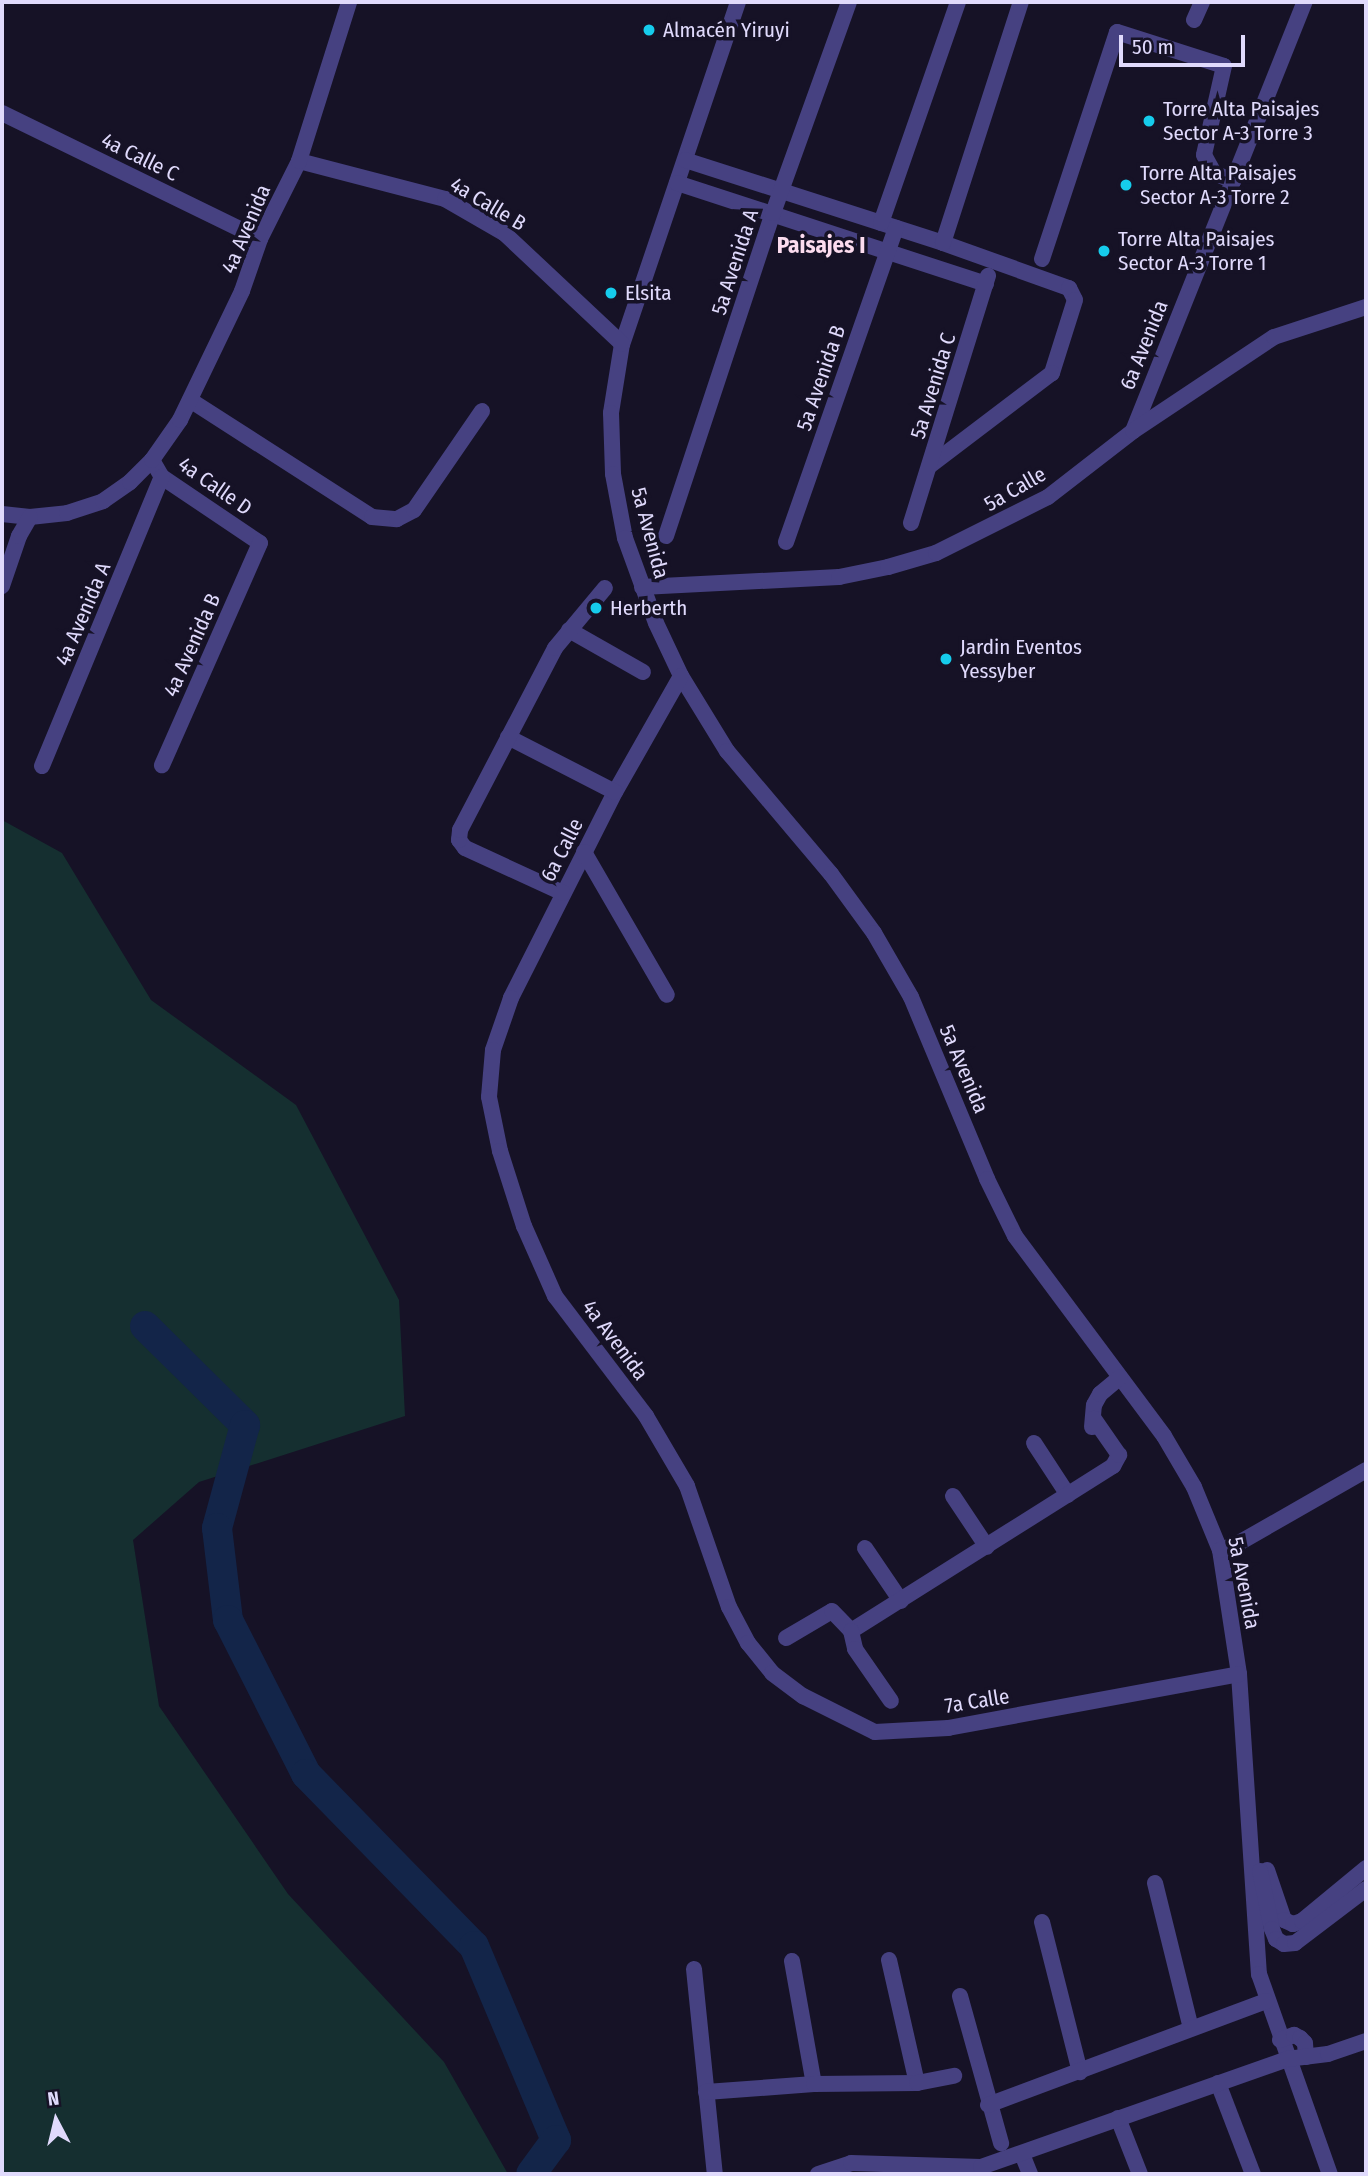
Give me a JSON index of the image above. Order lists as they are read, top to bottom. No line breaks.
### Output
{"streets":{"street":["4a Calle C","4a Calle B","4a Avenida","5a Avenida A","6a Avenida","5a Avenida B","5a Avenida C","4a Calle D","5a Calle","5a Avenida","4a Avenida A","4a Avenida B","6a Calle","7a Calle"]},"crossings":[["4a Calle C","4a Avenida"],["4a Calle B","4a Avenida"],["4a Calle B","5a Avenida"],["4a Avenida","4a Calle D"],["4a Avenida","6a Calle"],["4a Avenida","7a Calle"],["6a Avenida","5a Calle"],["4a Calle D","4a Avenida A"],["4a Calle D","4a Avenida B"],["5a Calle","5a Avenida"],["5a Avenida","6a Calle"],["5a Avenida","7a Calle"]],"districts":["Paisajes I"],"places":["Almacén Yiruyi","Torre Alta Paisajes Sector A-3 Torre 3","Torre Alta Paisajes Sector A-3 Torre 2","Torre Alta Paisajes Sector A-3 Torre 1","Elsita","Herberth","Jardin Eventos Yessyber"],"scale_bar":"50 m","north":"top"}
